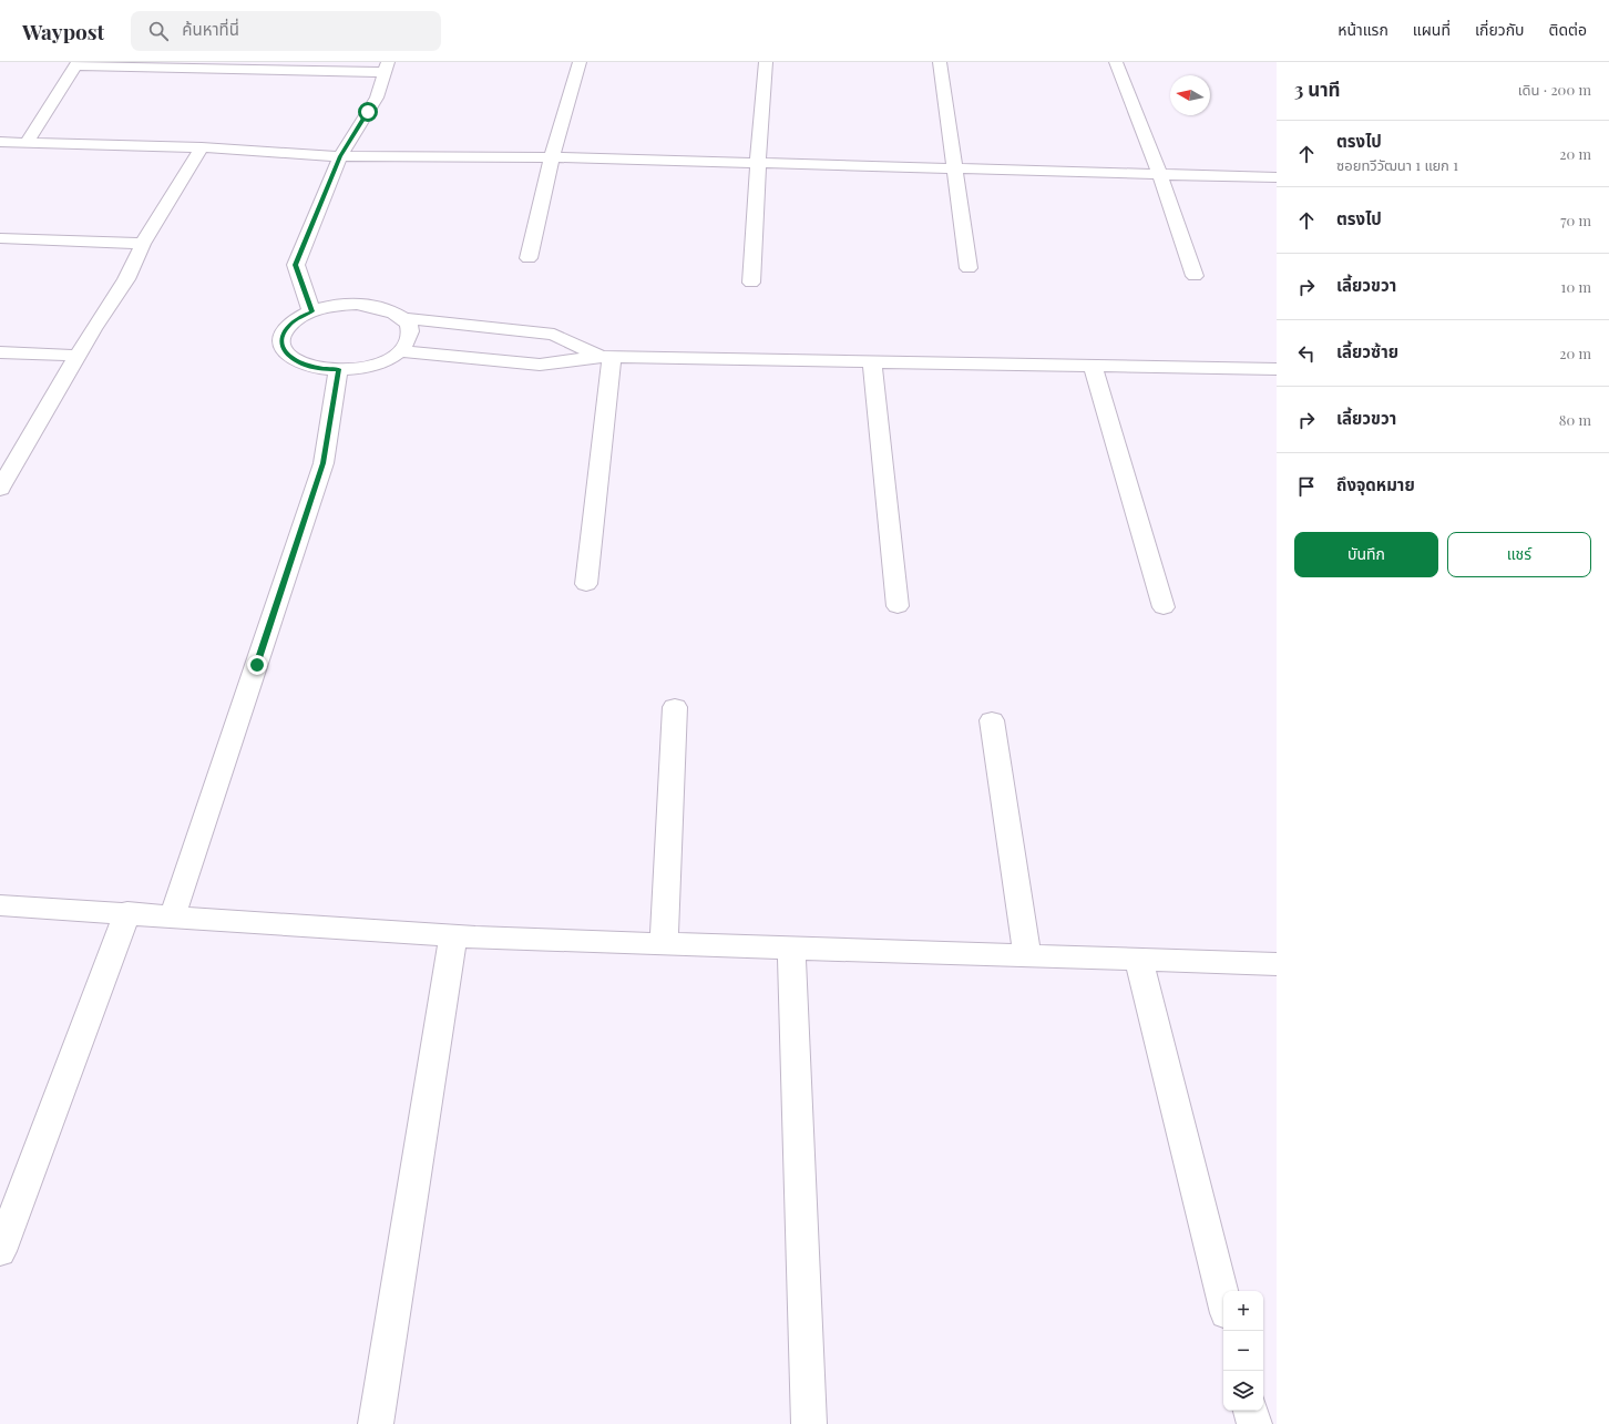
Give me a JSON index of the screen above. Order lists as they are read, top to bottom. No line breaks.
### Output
{"north":"left","page":{"header":"Waypost","search":"ค้นหาที่นี่","nav":["หน้าแรก","แผนที่","เกี่ยวกับ","ติดต่อ"],"heading":["3 นาที","เดิน · 200 m"],"list":[["ตรงไป","ซอยทวีวัฒนา 1 แยก 1","20 m"],["ตรงไป","70 m"],["เลี้ยวขวา","10 m"],["เลี้ยวซ้าย","20 m"],["เลี้ยวขวา","80 m"],"ถึงจุดหมาย"],"buttons":["บันทึก","แชร์"],"map_buttons":["+","−"]}}
